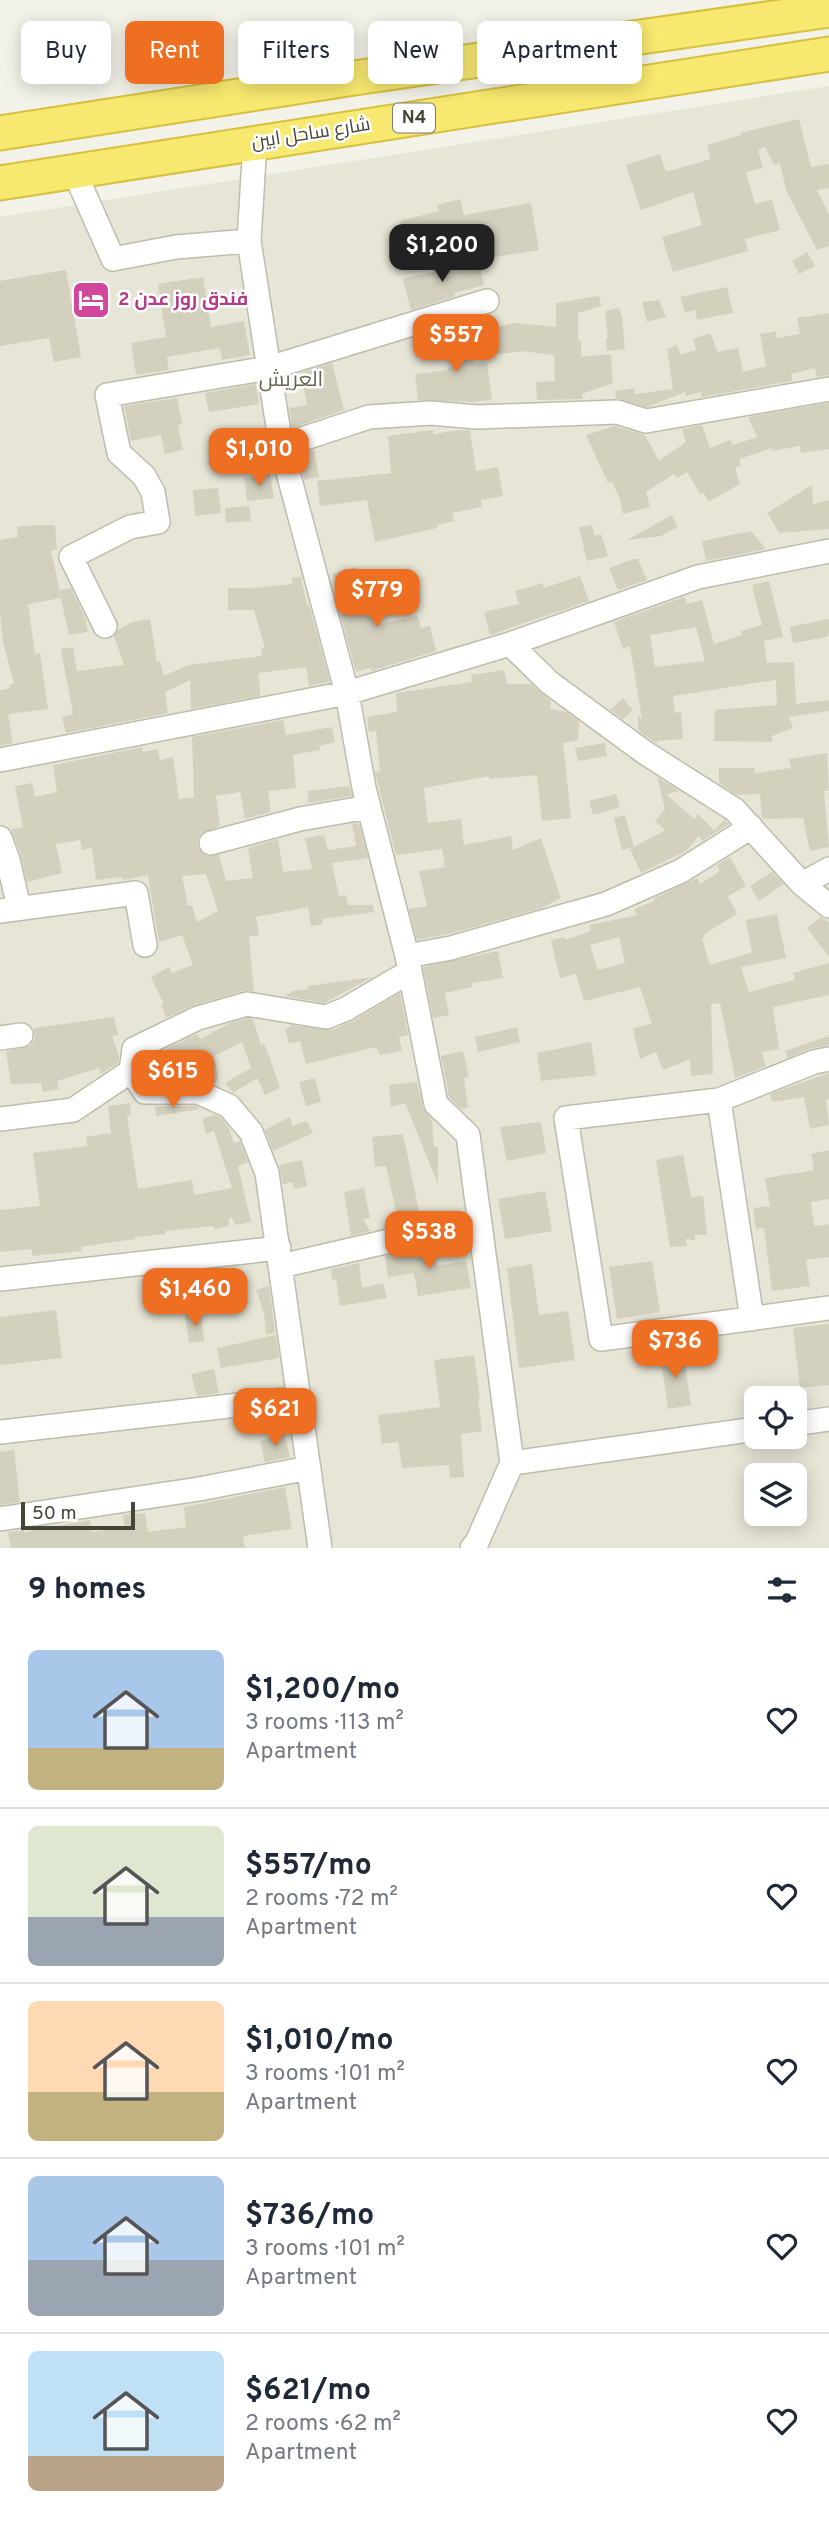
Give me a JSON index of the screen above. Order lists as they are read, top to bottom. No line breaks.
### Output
{"streets":{"highway":["N4","شارع ساحل ابين"]},"districts":["العريش"],"places":{"hotel":["فندق روز عدن 2"]},"scale_bar":"50 m","page":{"chip":["Buy","Rent","Filters","New","Apartment"],"price":["$1,200","$557","$1,010","$779","$615","$538","$1,460","$736","$621"],"scale":"50 m","heading":"9 homes","list":[{"name":"$1,200/mo","note":"3 rooms · 113 m² · Apartment"},{"name":"$557/mo","note":"2 rooms · 72 m² · Apartment"},{"name":"$1,010/mo","note":"3 rooms · 101 m² · Apartment"},{"name":"$736/mo","note":"3 rooms · 101 m² · Apartment"},{"name":"$621/mo","note":"2 rooms · 62 m² · Apartment"}]}}
